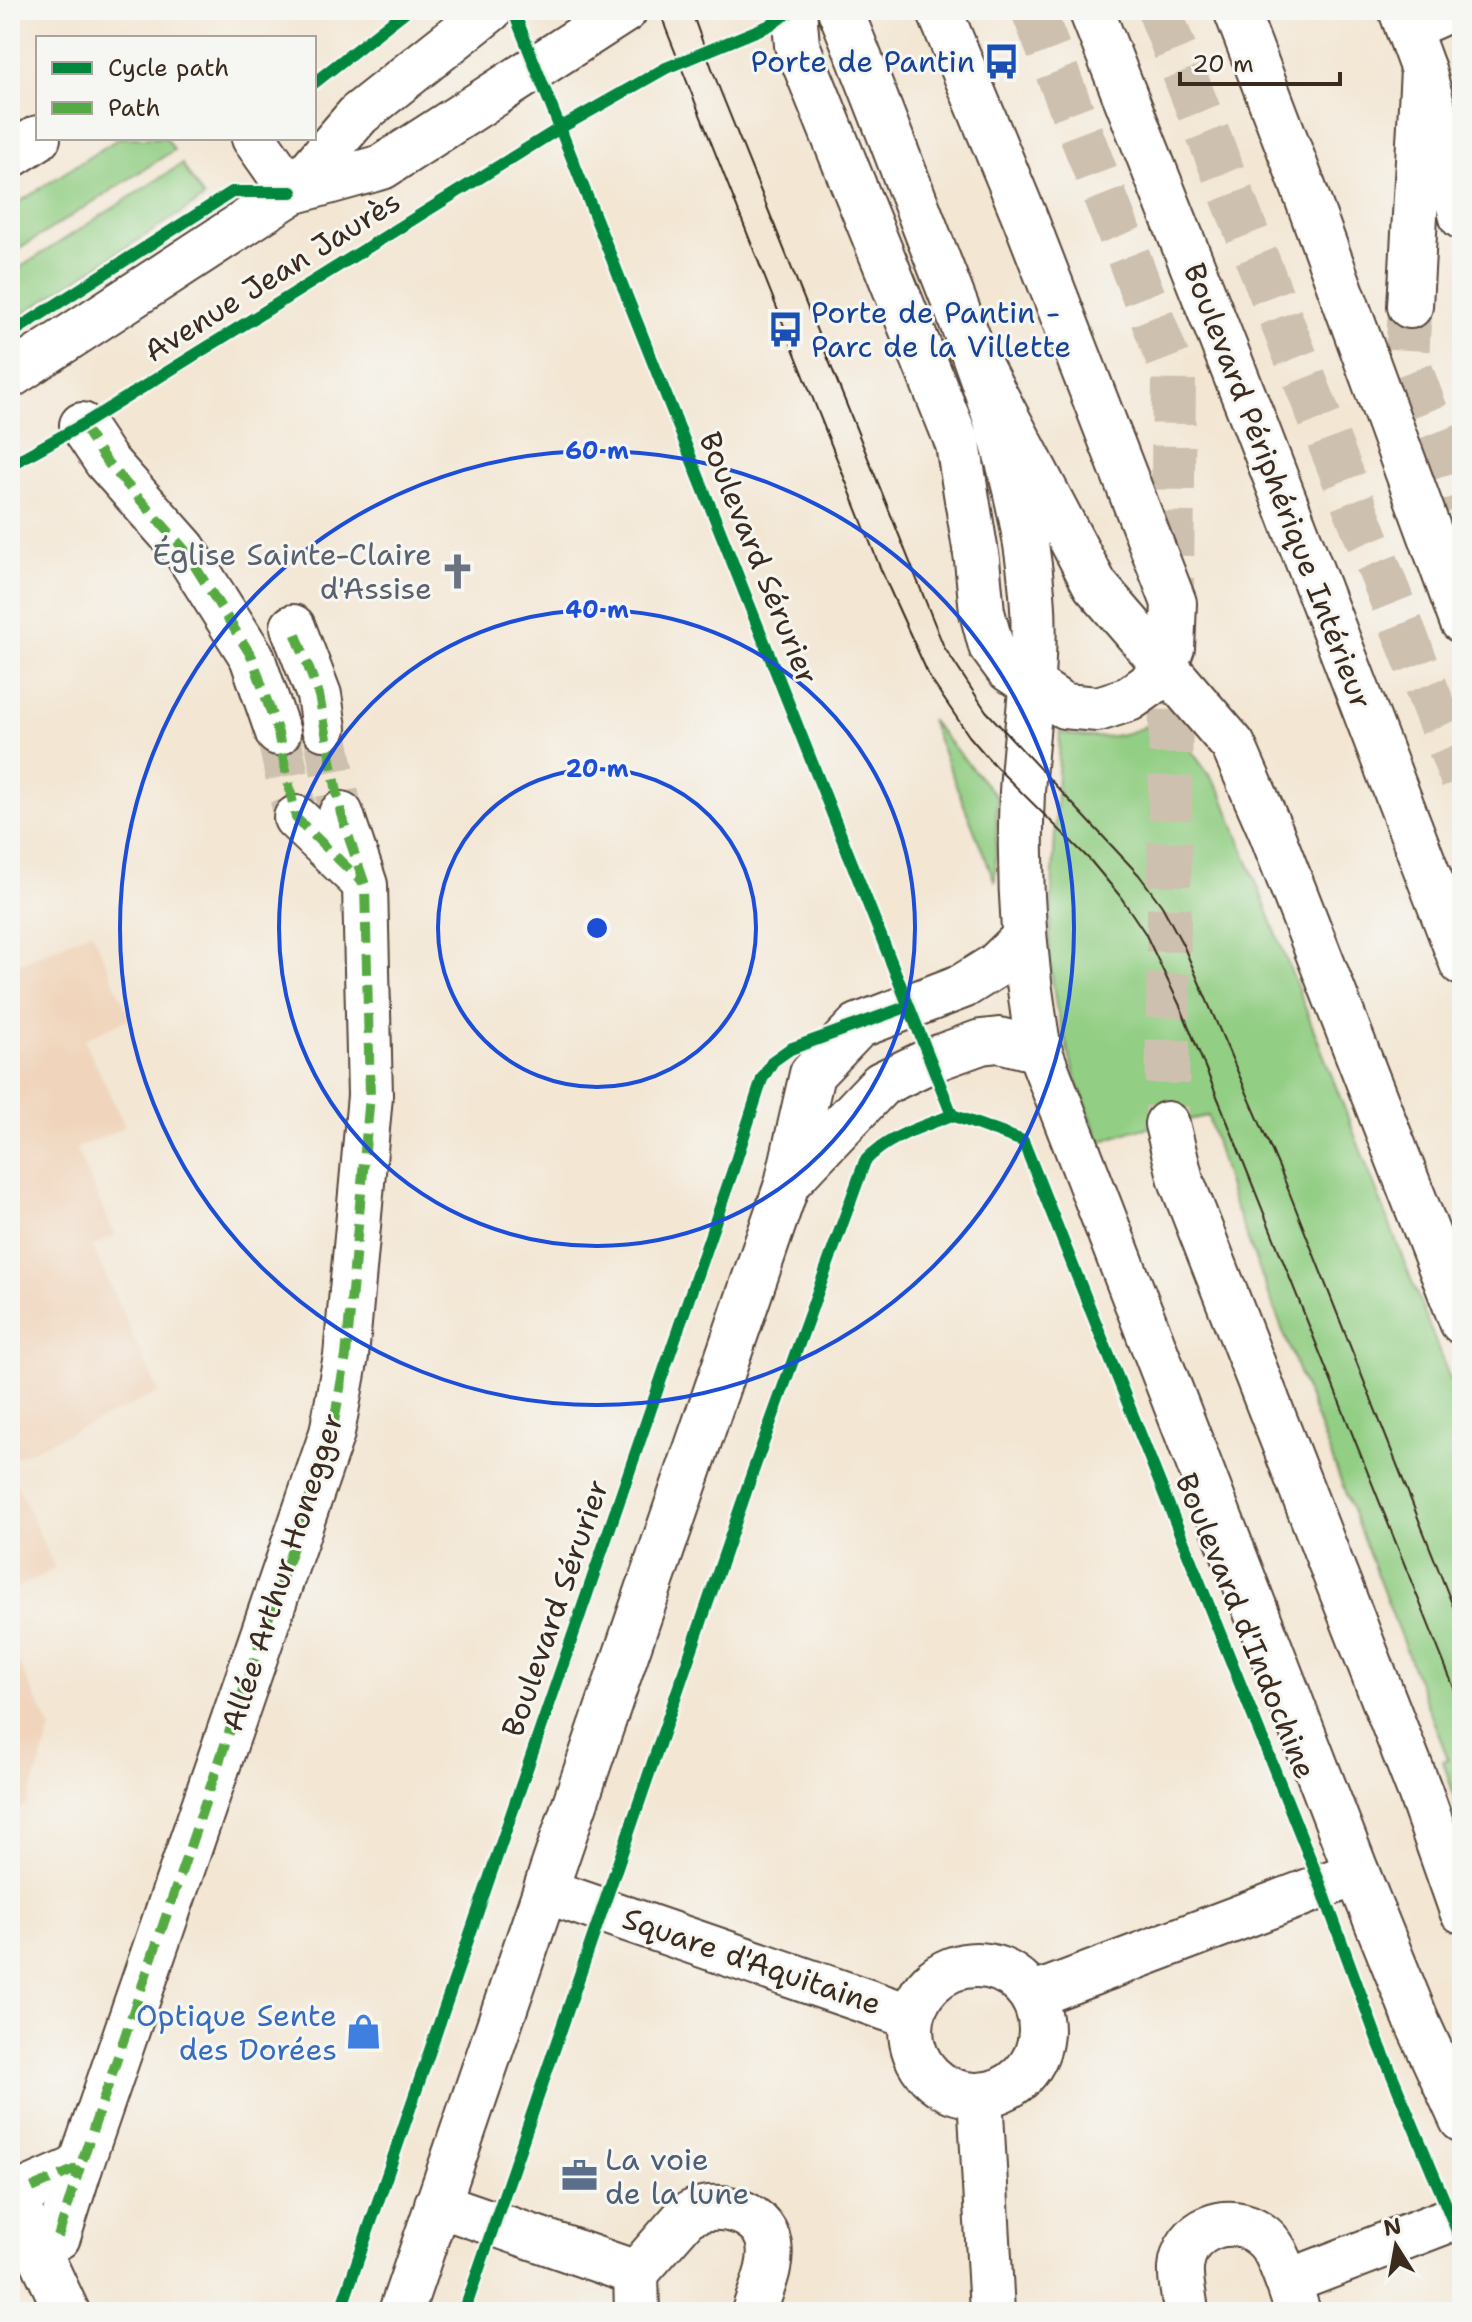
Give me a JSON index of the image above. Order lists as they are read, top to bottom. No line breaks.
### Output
{"streets":{"main road":["Avenue Jean Jaurès","Boulevard Périphérique Intérieur","Allée Arthur Honegger","Boulevard d'Indochine","Square d'Aquitaine"],"cycle path":["Boulevard Sérurier"]},"places":{"bus stop":["Porte de Pantin","Porte de Pantin - Parc de la Villette"],"church":["Église Sainte-Claire d'Assise"],"shop":["Optique Sente des Dorées"],"office":["La voie de la lune"]},"legend":["Cycle path","Path"],"scale_bar":"20 m","north":"top","rings":["60 m","40 m","20 m"]}
